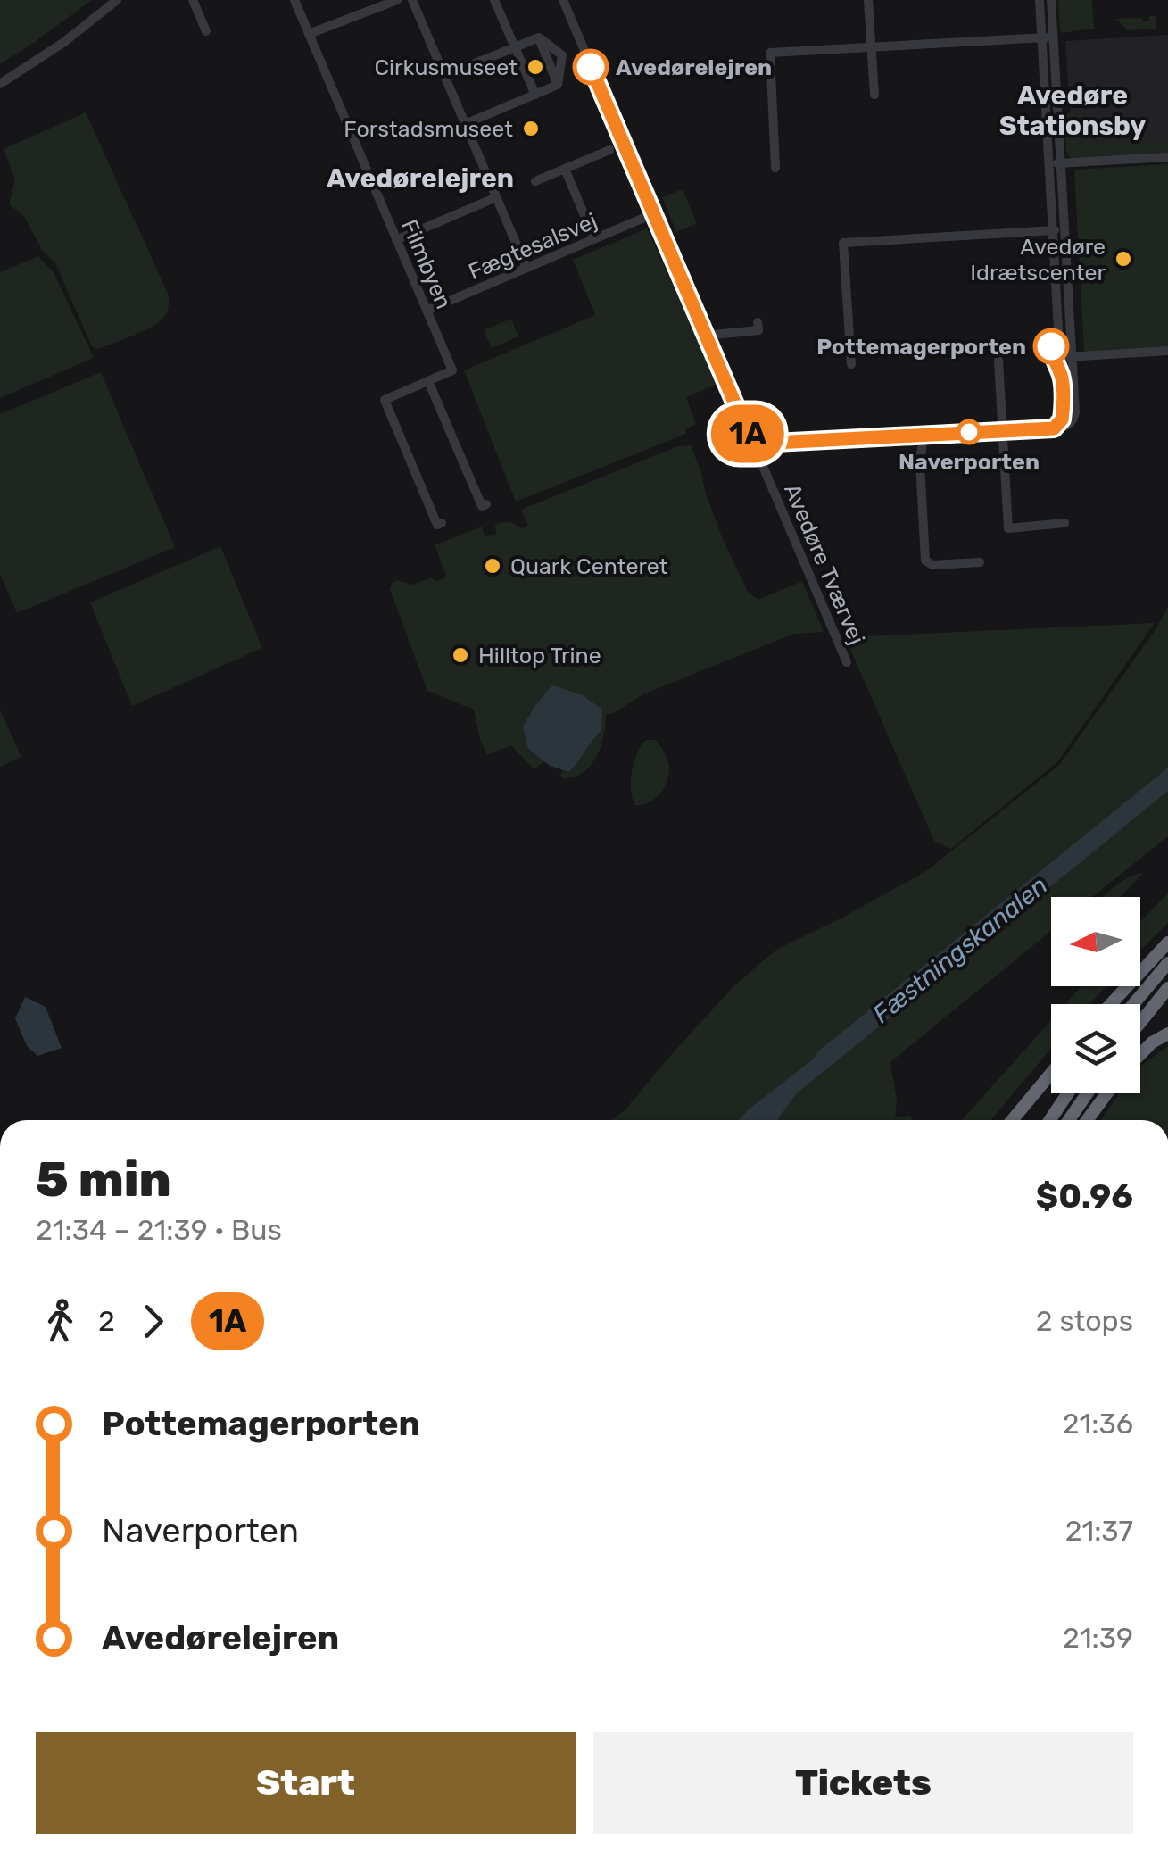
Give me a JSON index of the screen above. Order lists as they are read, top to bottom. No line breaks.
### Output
{"streets":{"street":["Fægtesalsvej","Filmbyen","Avedøre Tværvej"]},"crossings":[["Fægtesalsvej","Filmbyen"],["Fægtesalsvej","Avedøre Tværvej"]],"districts":["Avedøre Stationsby","Avedørelejren"],"water":["Fæstningskanalen"],"places":["Cirkusmuseet","Avedørelejren","Forstadsmuseet","Avedøre Idrætscenter","Pottemagerporten","Naverporten","Quark Centeret","Hilltop Trine"],"lines":["bus line 1A"],"north":"left","page":{"on_map":"1A","heading":["5 min","21:34 – 21:39 · Bus","$0.96"],"legs":["2","1A","2 stops"],"list":[{"name":"Pottemagerporten","value":"21:36"},{"name":"Naverporten","value":"21:37"},{"name":"Avedørelejren","value":"21:39"}],"buttons":["Start","Tickets"]}}
